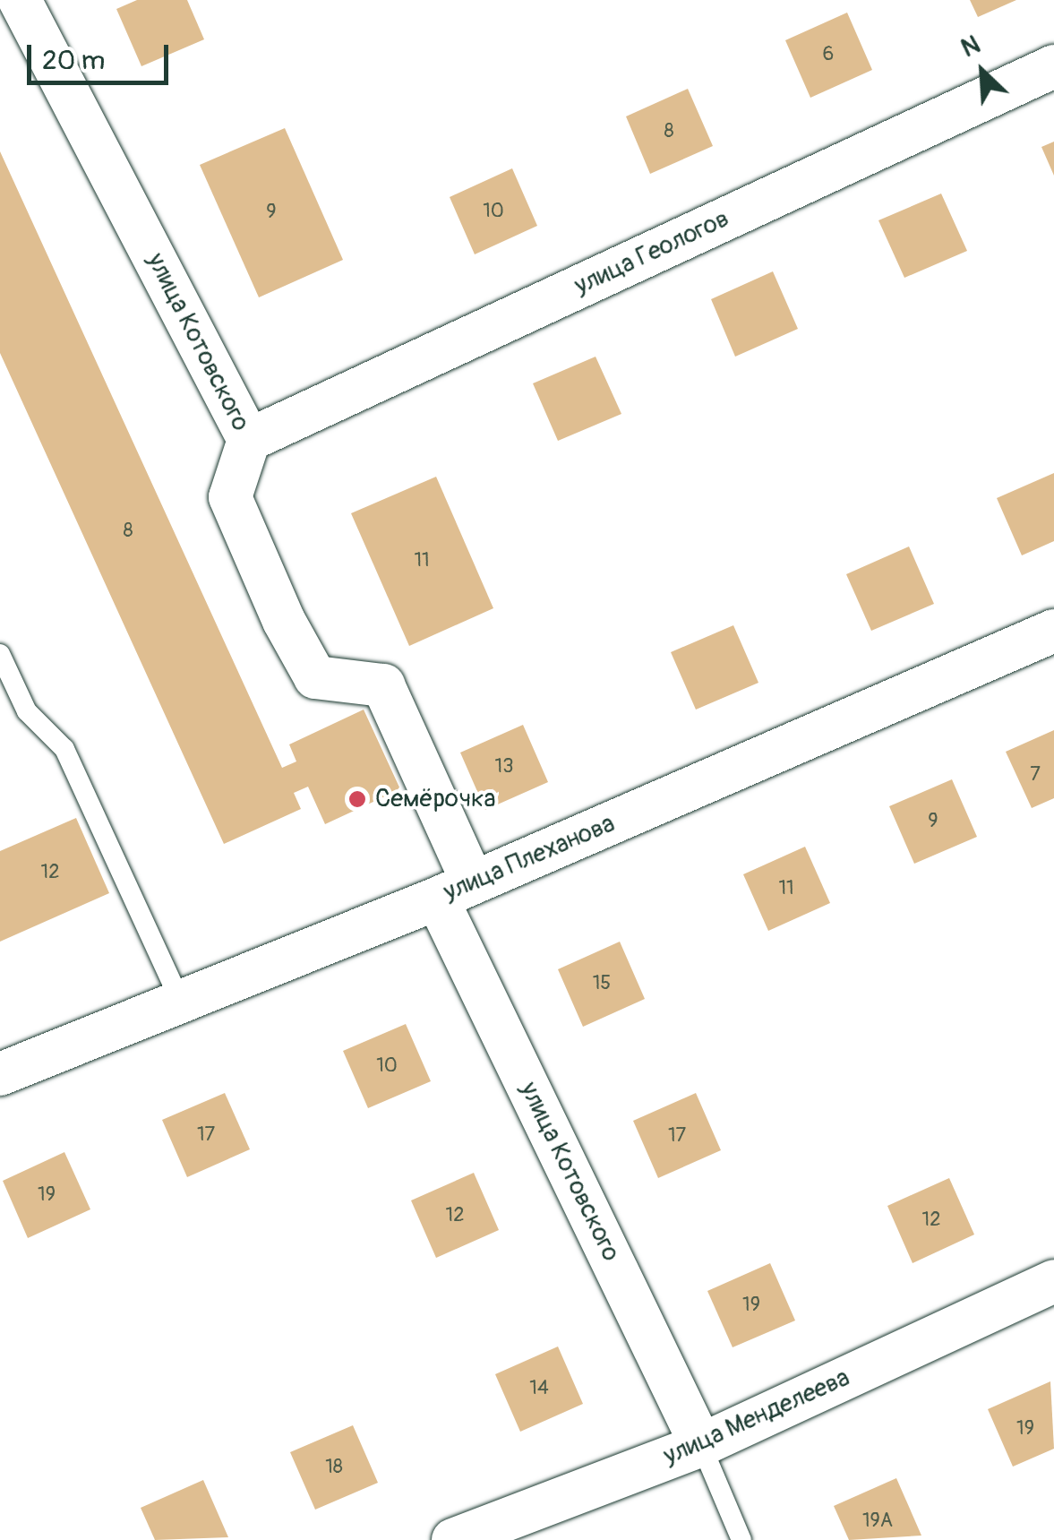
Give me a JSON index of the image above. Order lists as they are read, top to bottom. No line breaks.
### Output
{"streets":{"street":["улица Геологов","улица Котовского","улица Плеханова","улица Менделеева"]},"crossings":[["улица Геологов","улица Котовского"],["улица Котовского","улица Плеханова"],["улица Котовского","улица Менделеева"]],"places":["Семёрочка"],"house_numbers":["6","8","10","9","8","11","13","7","9","12","11","15","10","17","17","19","12","12","19","14","19","18","19А"],"scale_bar":"20 m","north":"top left"}
